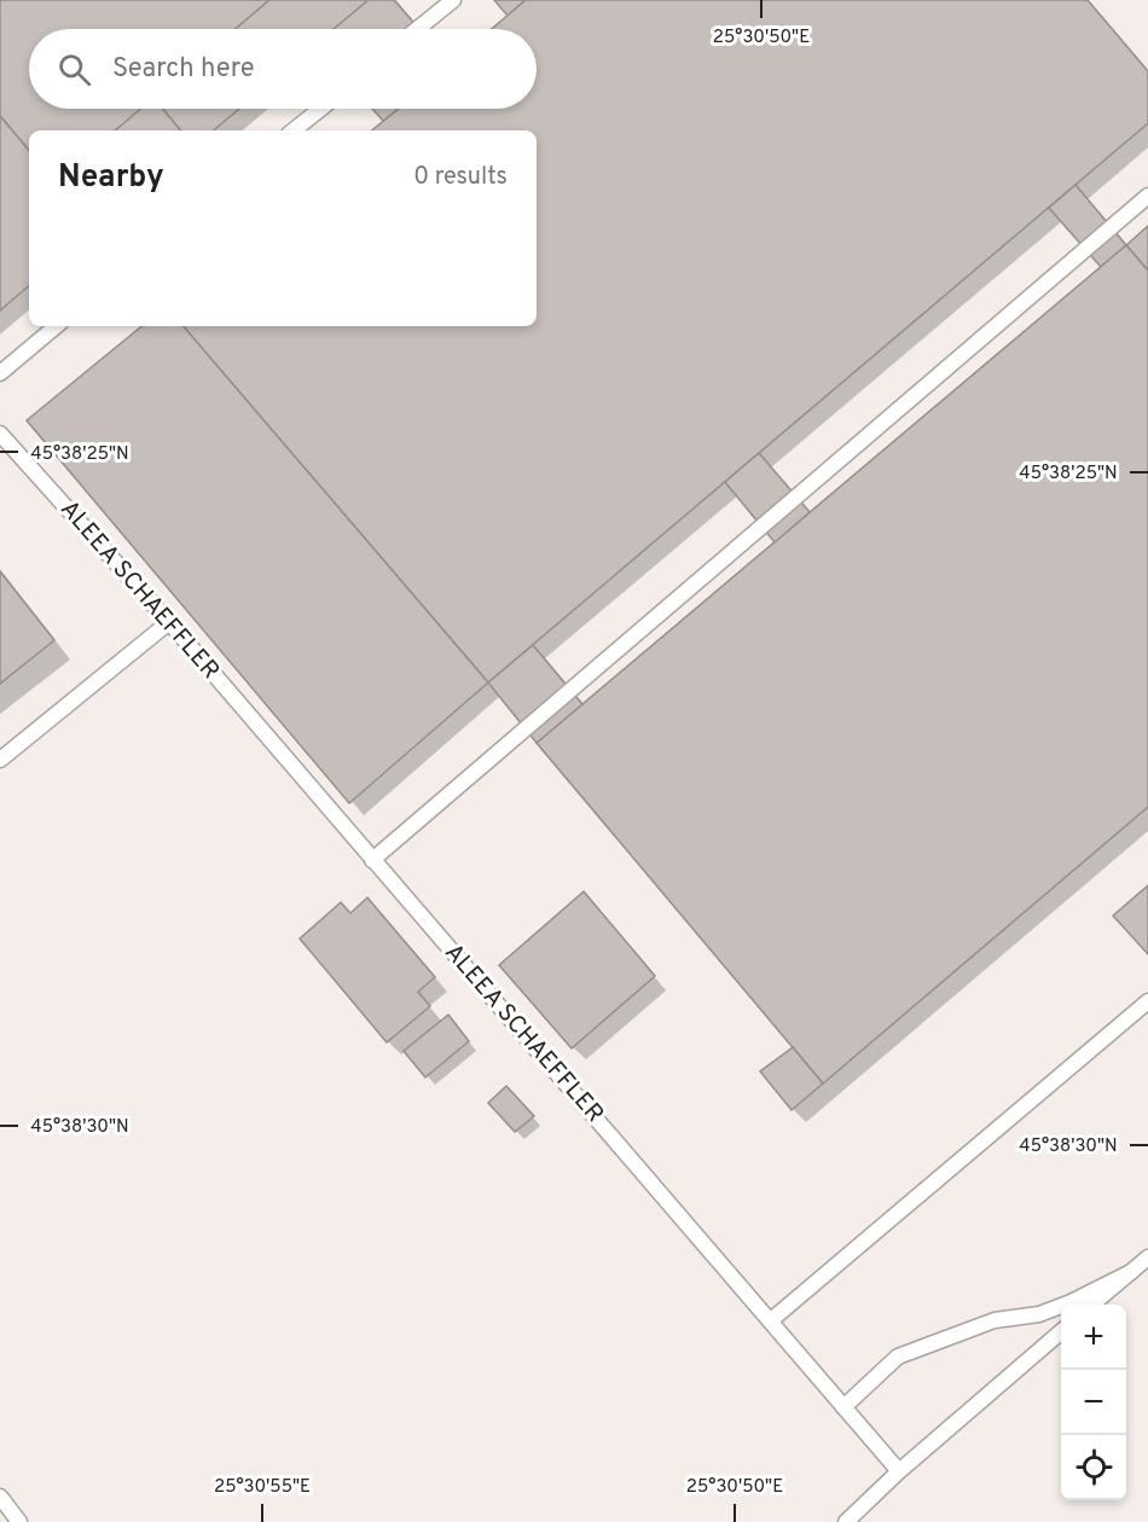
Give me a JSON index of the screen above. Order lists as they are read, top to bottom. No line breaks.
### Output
{"streets":{"lane":["ALEEA SCHAEFFLER"]},"page":{"search":"Search here","heading":["Nearby","0 results"],"map_buttons":["+","−"]},"coordinates":["25°30'50\"E","45°38'25\"N","45°38'30\"N","25°30'55\"E"]}
